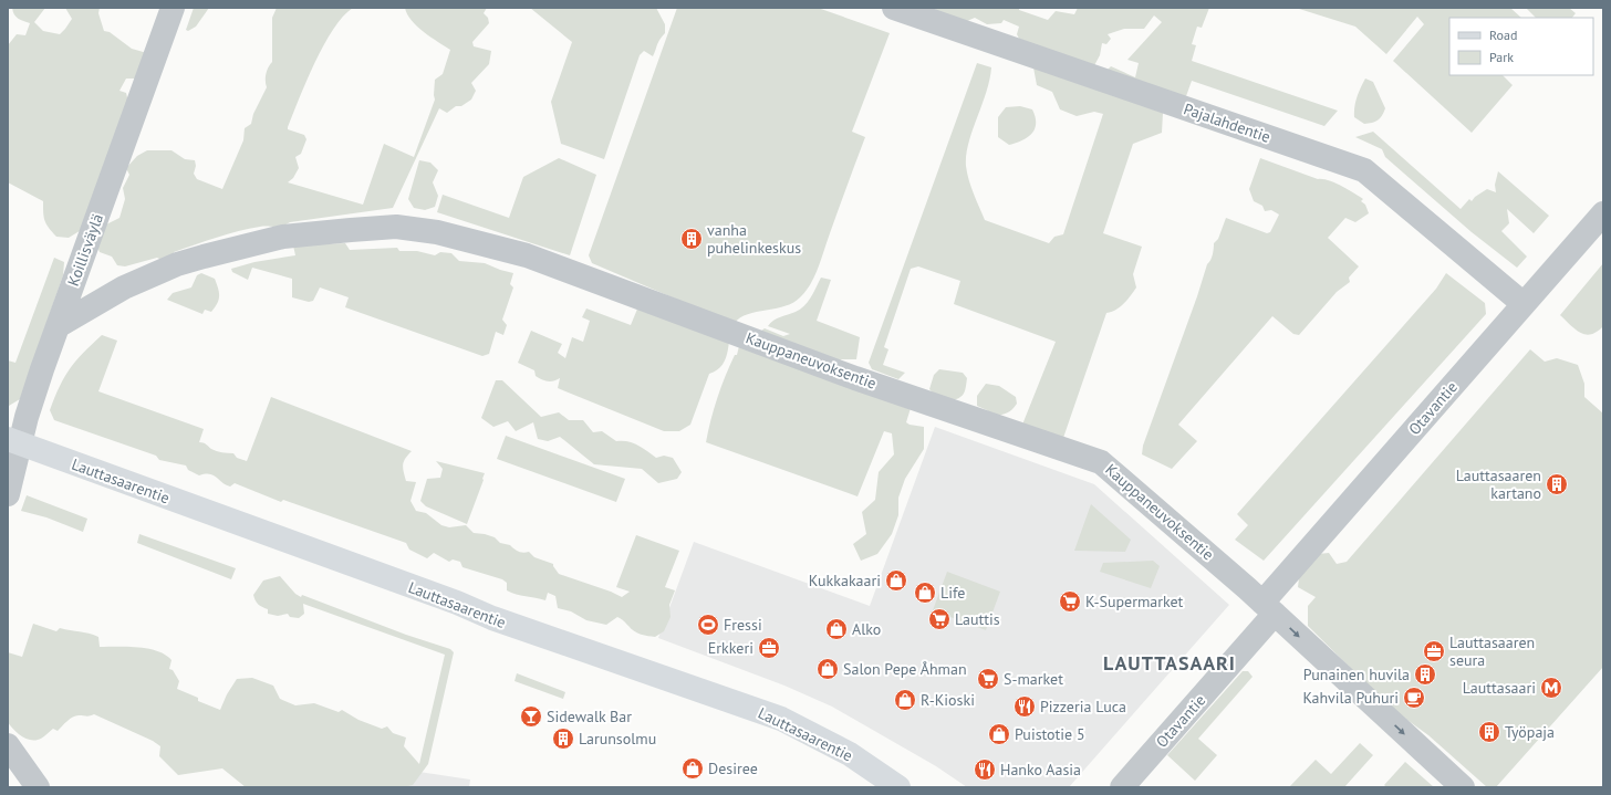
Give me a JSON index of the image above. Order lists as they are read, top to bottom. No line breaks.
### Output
{"streets":{"main road":["Lauttasaarentie"],"street":["Pajalahdentie","Koillisväylä","Kauppaneuvoksentie","Otavantie"]},"crossings":[["Pajalahdentie","Otavantie"],["Koillisväylä","Kauppaneuvoksentie"],["Koillisväylä","Lauttasaarentie"],["Kauppaneuvoksentie","Otavantie"]],"districts":["LAUTTASAARI"],"places":{"building":["vanha puhelinkeskus","Lauttasaaren kartano","Punainen huvila","Työpaja","Larunsolmu"],"shop":["Kukkakaari","Life","Alko","Salon Pepe Åhman","R-Kioski","Puistotie 5","Desiree"],"supermarket":["K-Supermarket","Lauttis","S-market"],"sports":["Fressi"],"office":["Erkkeri","Lauttasaaren seura"],"metro station":["Lauttasaari"],"cafe":["Kahvila Puhuri"],"restaurant":["Pizzeria Luca","Hanko Aasia"],"bar":["Sidewalk Bar"]},"legend":["Road","Park"]}
